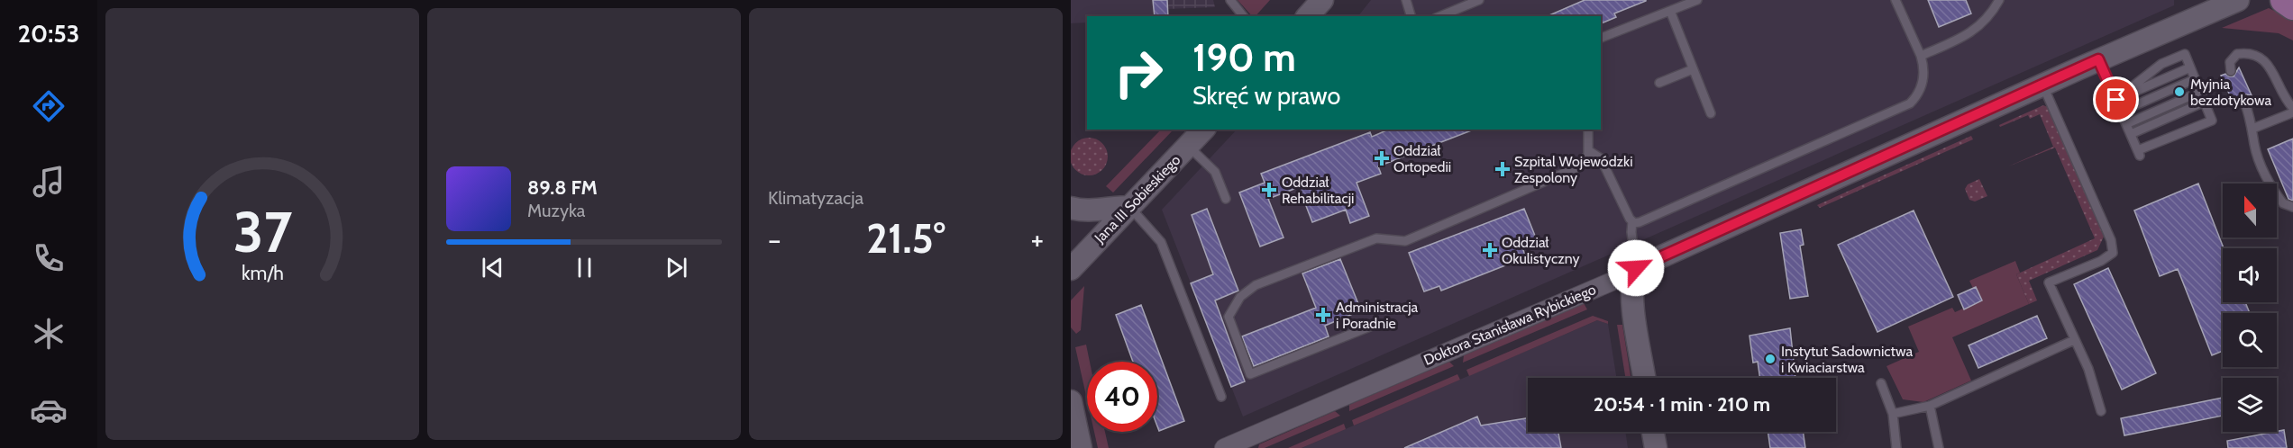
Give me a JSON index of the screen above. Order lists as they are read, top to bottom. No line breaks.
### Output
{"streets":{"street":["Jana III Sobieskiego","Doktora Stanisława Rybickiego"]},"places":{"other":["Myjnia bezdotykowa","Instytut Sadownictwa i Kwiaciarstwa"],"health":["Oddział Ortopedii","Szpital Wojewódzki Zespolony","Oddział Rehabilitacji","Oddział Okulistyczny","Administracja i Poradnie"]},"north":"top","page":{"tabs":"20:53","tile":"Klimatyzacja","turn":["190 m","Skręć w prawo"],"song":["89.8 FM","Muzyka"],"heat":["−","21.5°","+"],"limit":"40","trip":"20:54 · 1 min · 210 m","gauge":["37","km/h"]}}
